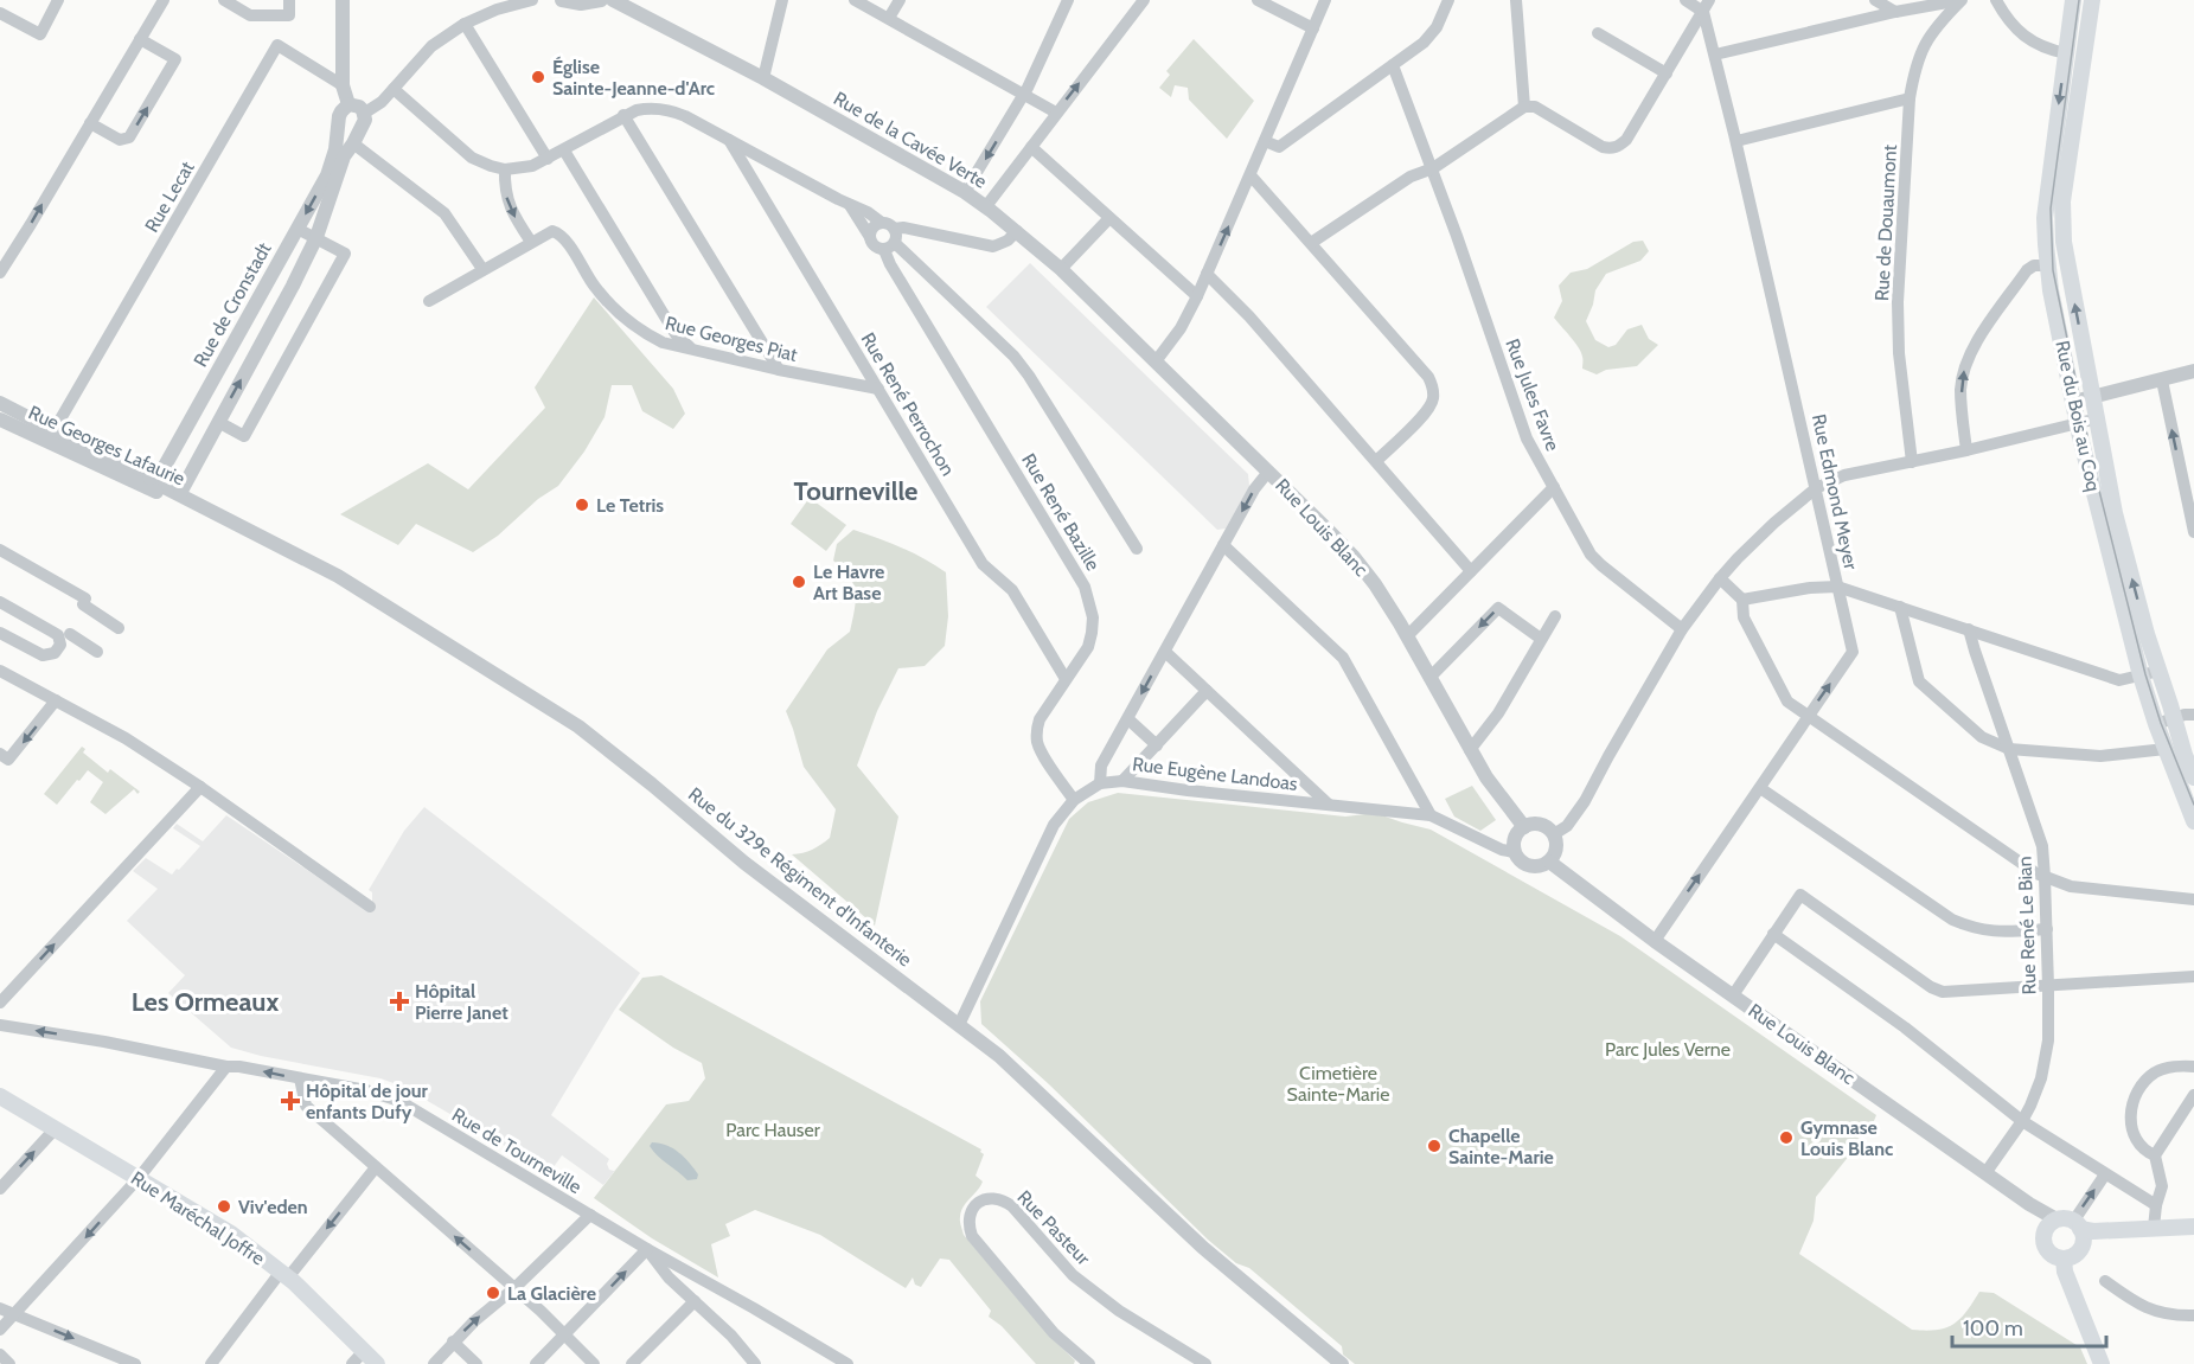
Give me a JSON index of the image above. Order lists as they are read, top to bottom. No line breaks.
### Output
{"streets":{"main road":["Rue du Bois au Coq","Rue Louis Blanc","Rue Maréchal Joffre"],"street":["Rue de la Cavée Verte","Rue Lecat","Rue de Douaumont","Rue de Cronstadt","Rue Georges Piat","Rue Jules Favre","Rue René Perrochon","Rue Georges Lafaurie","Rue Edmond Meyer","Rue René Bazille","Rue Eugène Landoas","Rue du 329e Régiment d'Infanterie","Rue René Le Bian","Rue de Tourneville","Rue Pasteur"]},"crossings":[["Rue de la Cavée Verte","Rue Louis Blanc"],["Rue Lecat","Rue Georges Lafaurie"],["Rue de Cronstadt","Rue Georges Lafaurie"],["Rue de Cronstadt","Rue du 329e Régiment d'Infanterie"],["Rue Georges Piat","Rue René Perrochon"],["Rue René Perrochon","Rue René Bazille"],["Rue Georges Lafaurie","Rue du 329e Régiment d'Infanterie"],["Rue Edmond Meyer","Rue Louis Blanc"],["Rue René Bazille","Rue Eugène Landoas"],["Rue Louis Blanc","Rue Eugène Landoas"],["Rue Louis Blanc","Rue René Le Bian"],["Rue Eugène Landoas","Rue du 329e Régiment d'Infanterie"]],"one_way":["Rue de Tourneville"],"districts":["Tourneville","Les Ormeaux"],"parks":["Parc Jules Verne","Cimetière Sainte-Marie","Parc Hauser"],"places":{"other":["Église Sainte-Jeanne-d'Arc","Le Tetris","Le Havre Art Base","Gymnase Louis Blanc","Chapelle Sainte-Marie","Viv'eden","La Glacière"],"health":["Hôpital Pierre Janet","Hôpital de jour enfants Dufy"]},"scale_bar":"100 m"}
